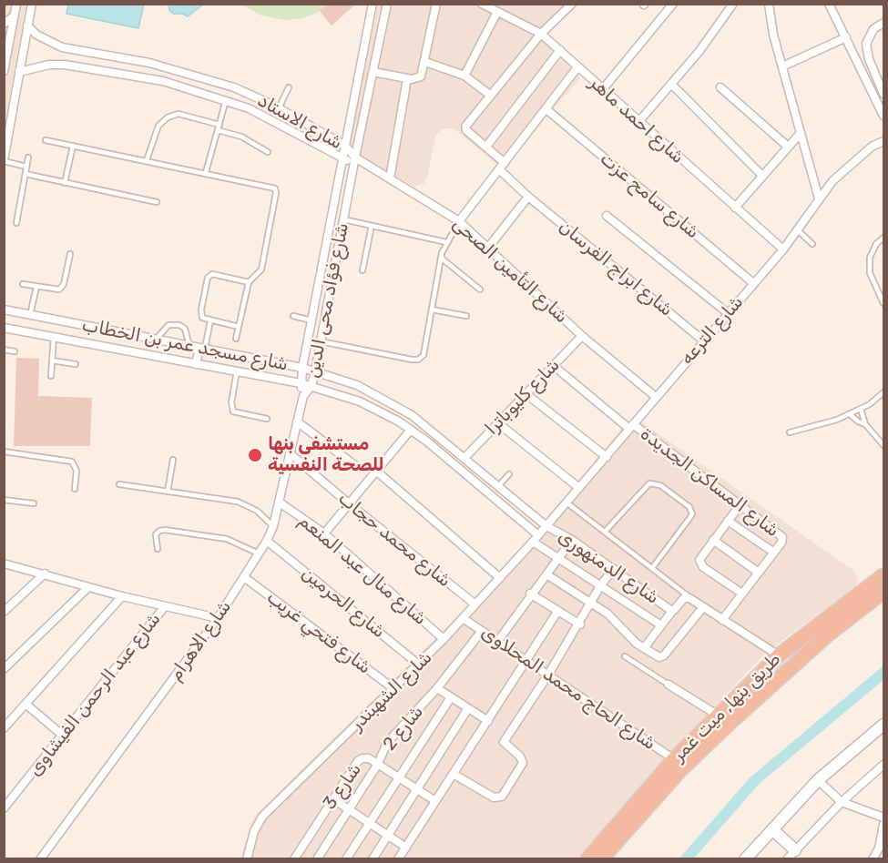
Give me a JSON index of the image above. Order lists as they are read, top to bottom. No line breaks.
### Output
{"streets":{"highway":["طريق بنها, ميت غمر"],"street":["شارع احمد ماهر","شارع الاستاد","شارع سامح عزت","شارع ابراج الفرسان","شارع التأمين الصحى","شارع فؤاد محى الدين","شارع الترعه","شارع مسجد عمر بن الخطاب","شارع كليوباترا","شارع المساكن الجديدة","شارع محمد حجاب","شارع الدمنهورى","شارع منال عبد المنعم","شارع الحرمين","شارع فتحي غريب","شارع الاهرام","شارع الحاج محمد المحلاوى","شارع الشهبندر","شارع عبد الرحمن الفيشاوى","شارع 2","شارع 3"]},"crossings":[["شارع احمد ماهر","شارع الترعه"],["شارع الاستاد","شارع التأمين الصحى"],["شارع الاستاد","شارع فؤاد محى الدين"],["شارع سامح عزت","شارع الترعه"],["شارع ابراج الفرسان","شارع الترعه"],["شارع التأمين الصحى","شارع فؤاد محى الدين"],["شارع التأمين الصحى","شارع الترعه"],["شارع التأمين الصحى","شارع كليوباترا"],["شارع فؤاد محى الدين","شارع مسجد عمر بن الخطاب"],["شارع فؤاد محى الدين","شارع الاهرام"],["شارع الترعه","شارع مسجد عمر بن الخطاب"],["شارع الترعه","شارع المساكن الجديدة"],["شارع الترعه","شارع الدمنهورى"],["شارع الترعه","شارع الشهبندر"],["شارع مسجد عمر بن الخطاب","شارع كليوباترا"],["شارع مسجد عمر بن الخطاب","شارع الدمنهورى"],["شارع مسجد عمر بن الخطاب","شارع الشهبندر"],["شارع كليوباترا","شارع المساكن الجديدة"],["شارع محمد حجاب","شارع الاهرام"],["شارع محمد حجاب","شارع الشهبندر"],["شارع الدمنهورى","شارع الشهبندر"],["شارع منال عبد المنعم","شارع الاهرام"],["شارع منال عبد المنعم","شارع الشهبندر"],["شارع الحرمين","شارع الاهرام"],["شارع الحرمين","شارع الشهبندر"],["شارع فتحي غريب","شارع الاهرام"],["شارع فتحي غريب","شارع الشهبندر"],["شارع الحاج محمد المحلاوى","شارع الشهبندر"],["شارع الحاج محمد المحلاوى","طريق بنها, ميت غمر"],["شارع الحاج محمد المحلاوى","شارع 2"],["شارع 2","شارع 3"]],"places":["مستشفى بنها للصحة النفسية"]}
